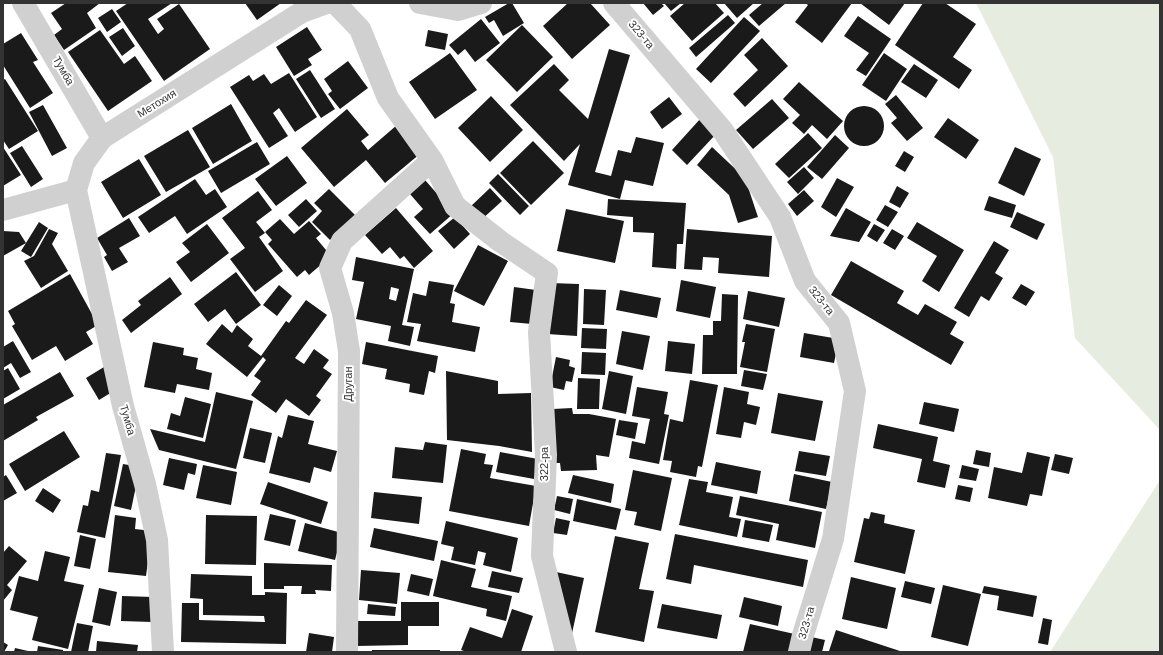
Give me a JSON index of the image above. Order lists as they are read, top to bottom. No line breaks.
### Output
{"streets":{"street":["323-та","Тумба","Метохия","Друган","322-ра"]},"crossings":[["Тумба","Метохия"],["Друган","322-ра"]]}
